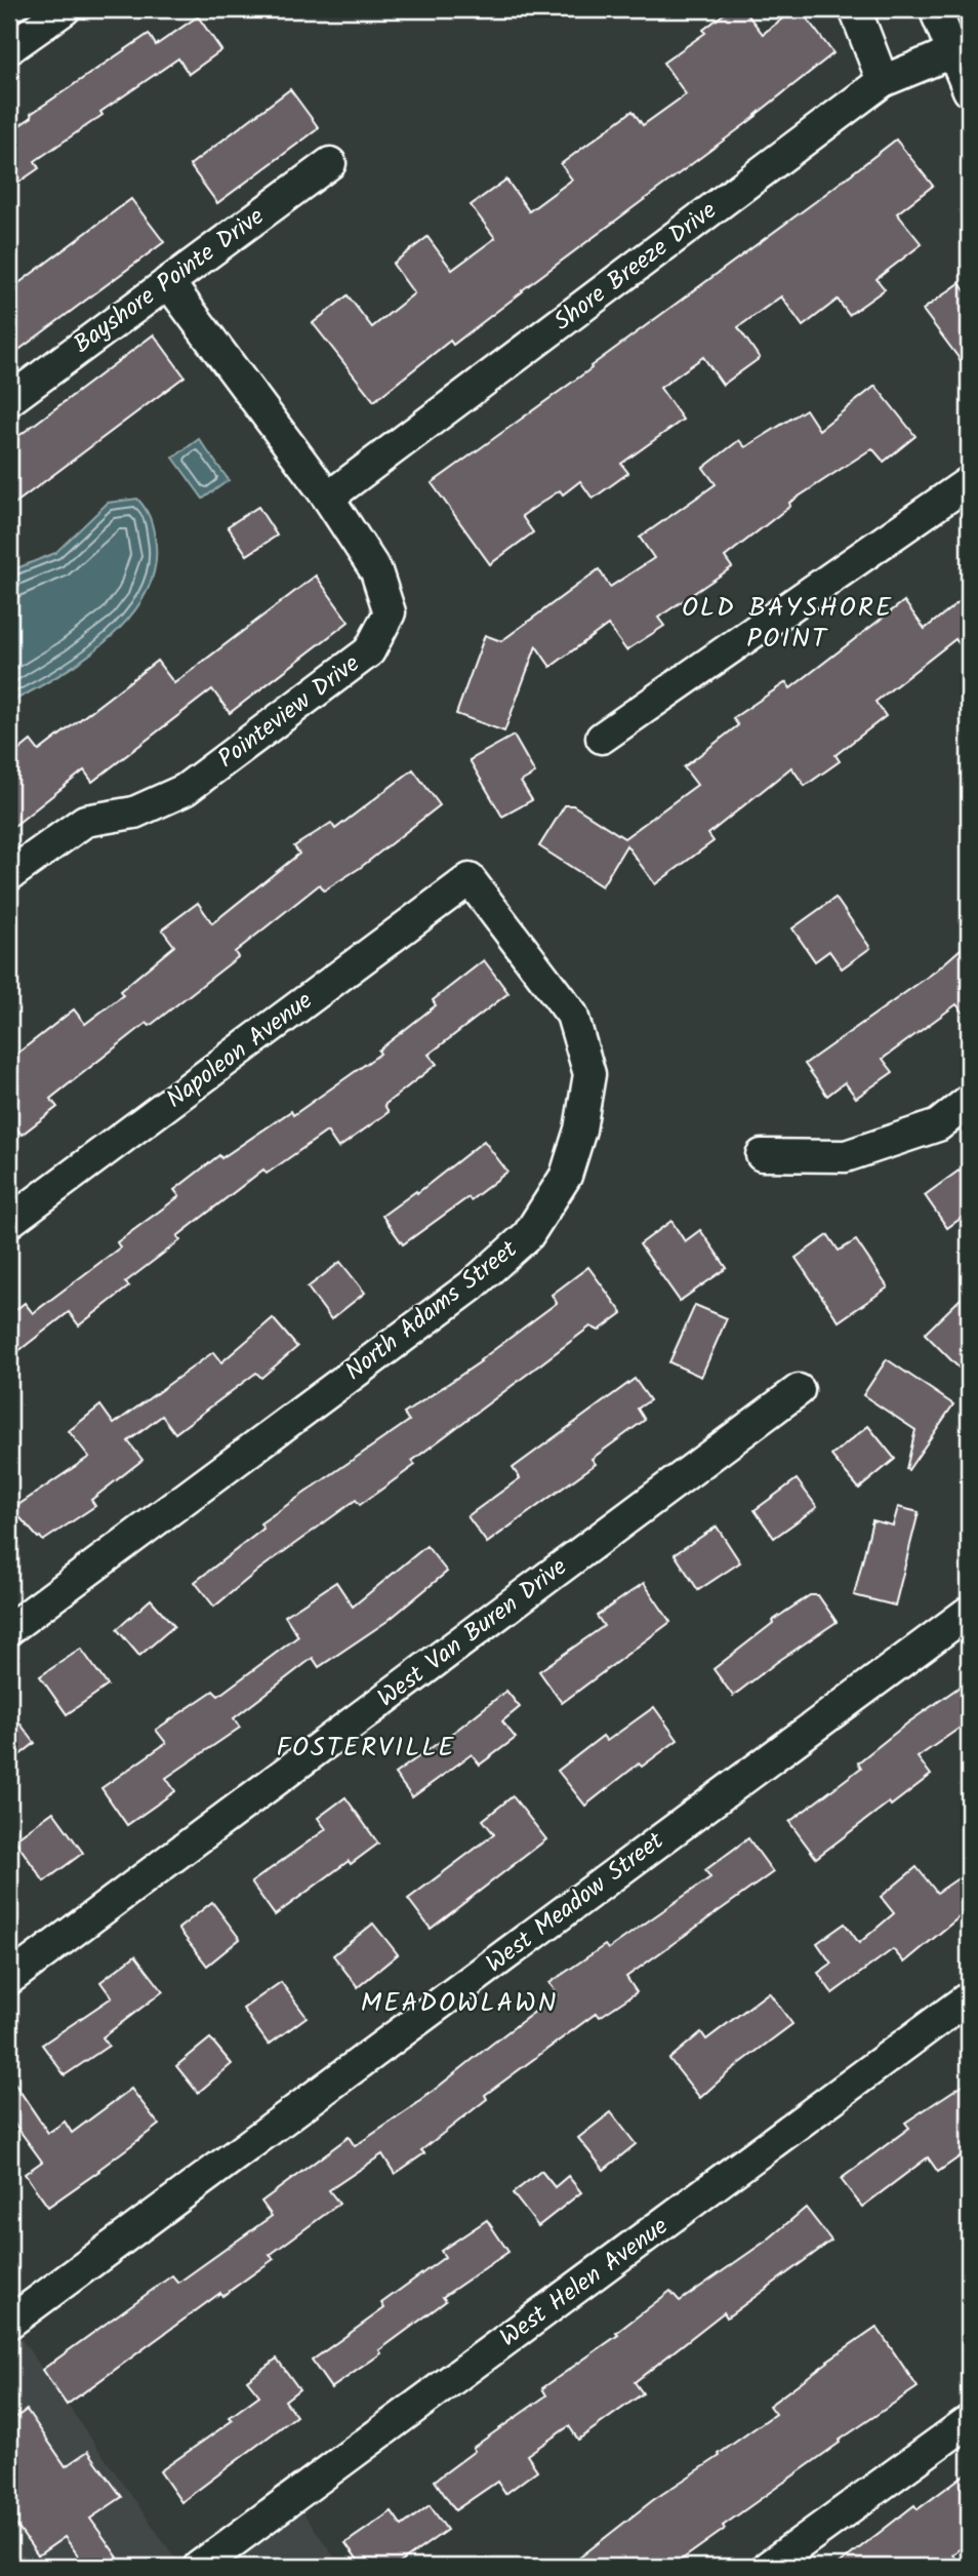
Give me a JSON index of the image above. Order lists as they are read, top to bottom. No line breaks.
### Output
{"streets":{"street":["Shore Breeze Drive","Bayshore Pointe Drive","Pointeview Drive","Napoleon Avenue","North Adams Street","West Van Buren Drive","West Meadow Street","West Helen Avenue"]},"crossings":[["Shore Breeze Drive","Pointeview Drive"],["Bayshore Pointe Drive","Pointeview Drive"],["Napoleon Avenue","North Adams Street"]],"districts":["OLD BAYSHORE POINT","FOSTERVILLE","MEADOWLAWN"]}
